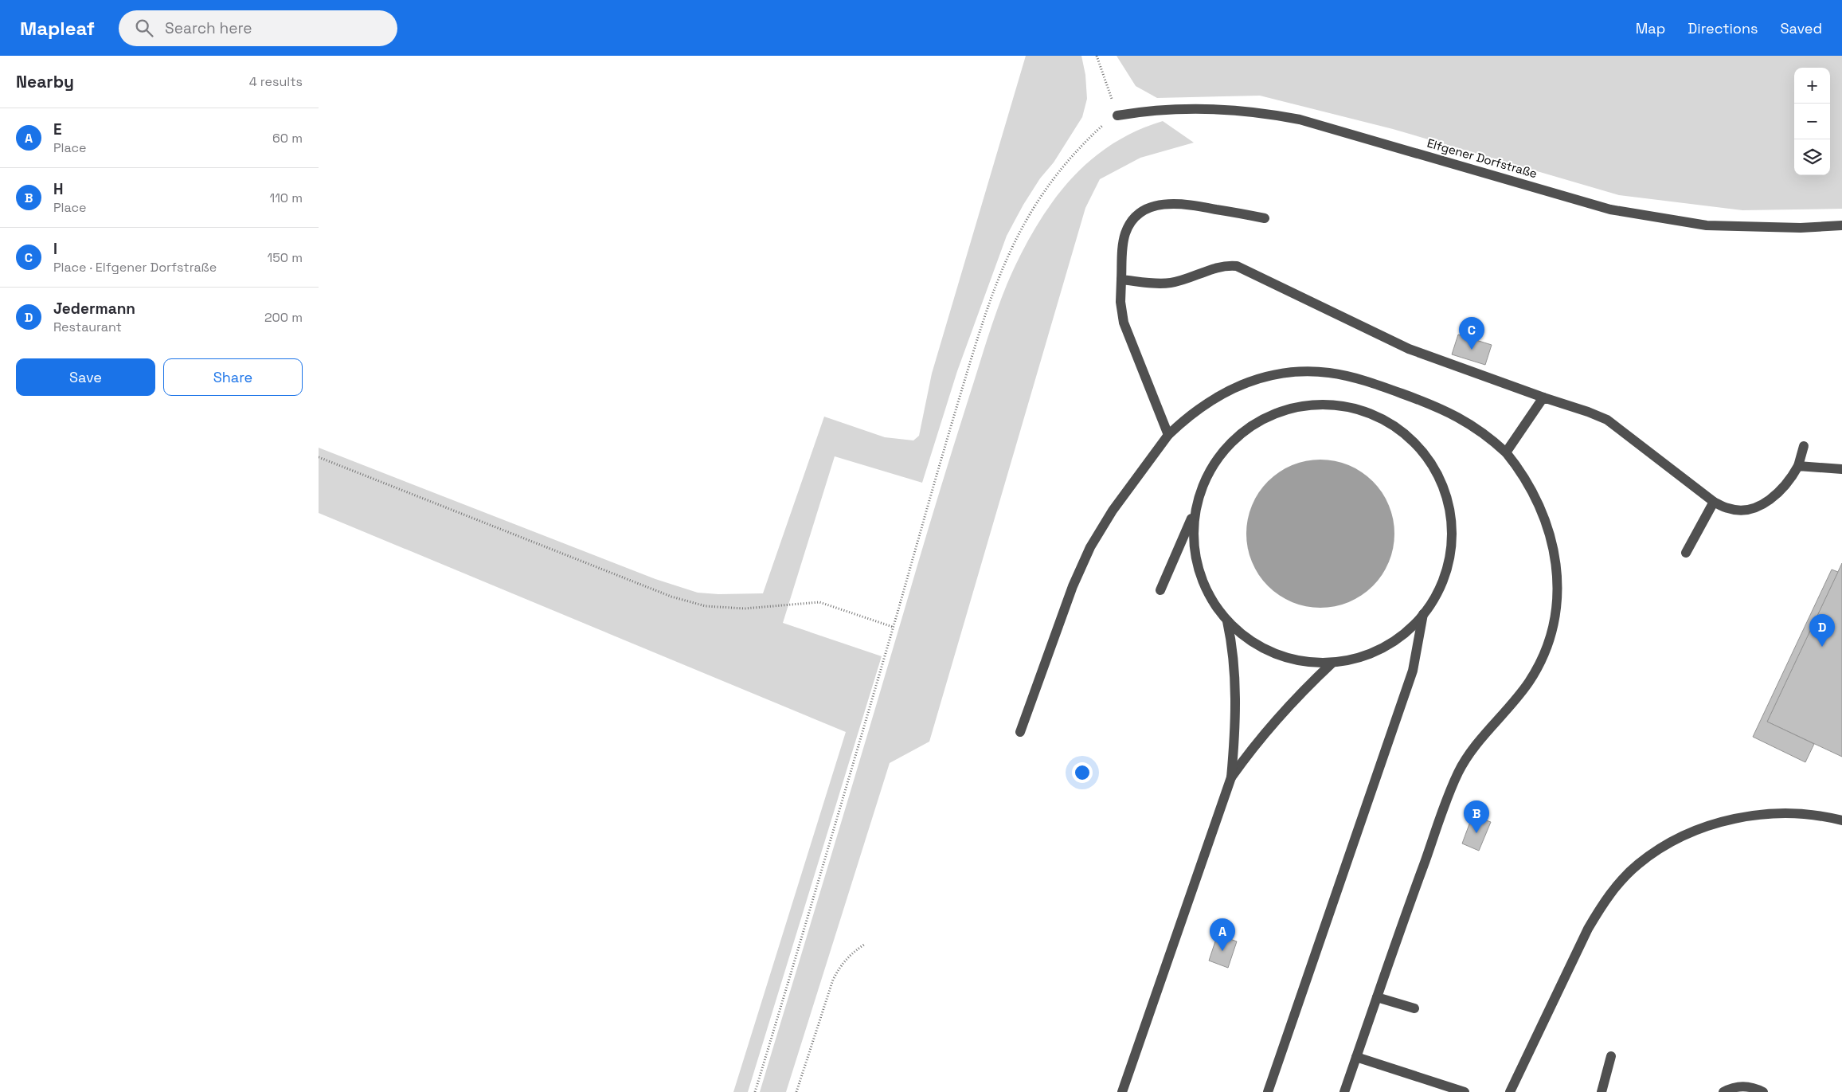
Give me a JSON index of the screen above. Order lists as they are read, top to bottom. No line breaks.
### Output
{"streets":{"street":["Elfgener Dorfstraße"]},"page":{"header":"Mapleaf","search":"Search here","nav":["Map","Directions","Saved"],"heading":["Nearby","4 results"],"map_buttons":["+","−"],"list":[{"mark":"A","name":"E","note":"Place","value":"60 m"},{"mark":"B","name":"H","note":"Place","value":"110 m"},{"mark":"C","name":"I","note":"Place · Elfgener Dorfstraße","value":"150 m"},{"mark":"D","name":"Jedermann","note":"Restaurant","value":"200 m"}],"pins":["C","D","B","A"],"buttons":["Save","Share"]}}
